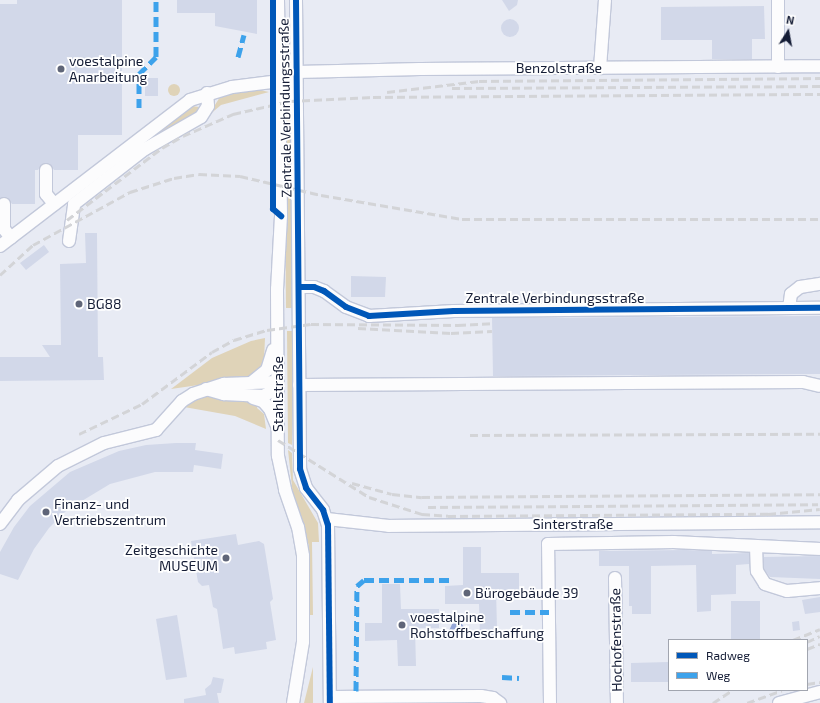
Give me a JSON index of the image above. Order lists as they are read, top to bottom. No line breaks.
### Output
{"streets":{"street":["Benzolstraße","Zentrale Verbindungsstraße","Stahlstraße","Sinterstraße","Hochofenstraße"]},"crossings":[["Benzolstraße","Zentrale Verbindungsstraße"],["Zentrale Verbindungsstraße","Sinterstraße"]],"places":["voestalpine Anarbeitung","BG88","Finanz- und Vertriebszentrum","Zeitgeschichte MUSEUM","Bürogebäude 39","voestalpine Rohstoffbeschaffung"],"legend":["Radweg","Weg"],"north":"top"}
